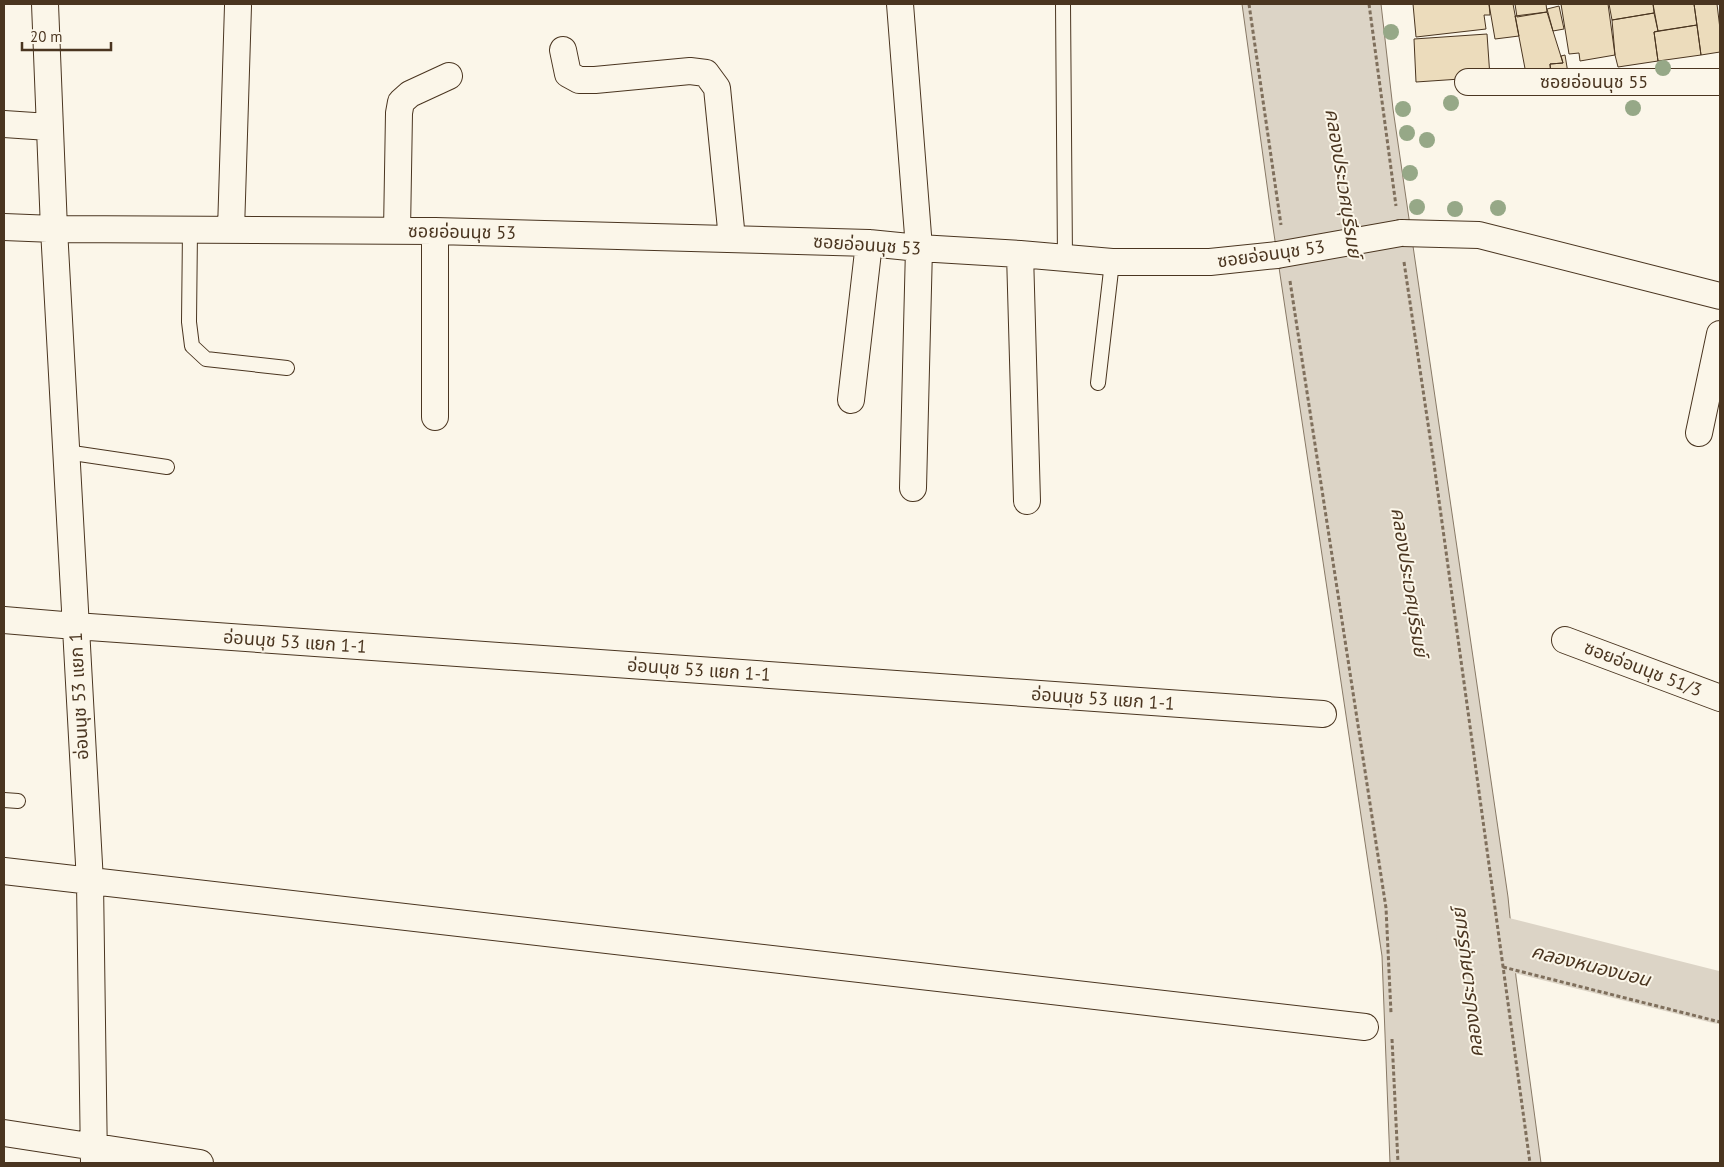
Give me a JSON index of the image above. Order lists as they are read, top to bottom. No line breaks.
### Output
{"streets":{"street":["ซอยอ่อนนุช 55","ซอยอ่อนนุช 53","อ่อนนุช 53 แยก 1-1","ซอยอ่อนนุช 51/3","อ่อนนุช 53 แยก 1"]},"crossings":[["ซอยอ่อนนุช 53","อ่อนนุช 53 แยก 1"],["อ่อนนุช 53 แยก 1-1","อ่อนนุช 53 แยก 1"]],"water":["คลองประเวศบุรีรมย์","คลองหนองบอน"],"scale_bar":"20 m"}
